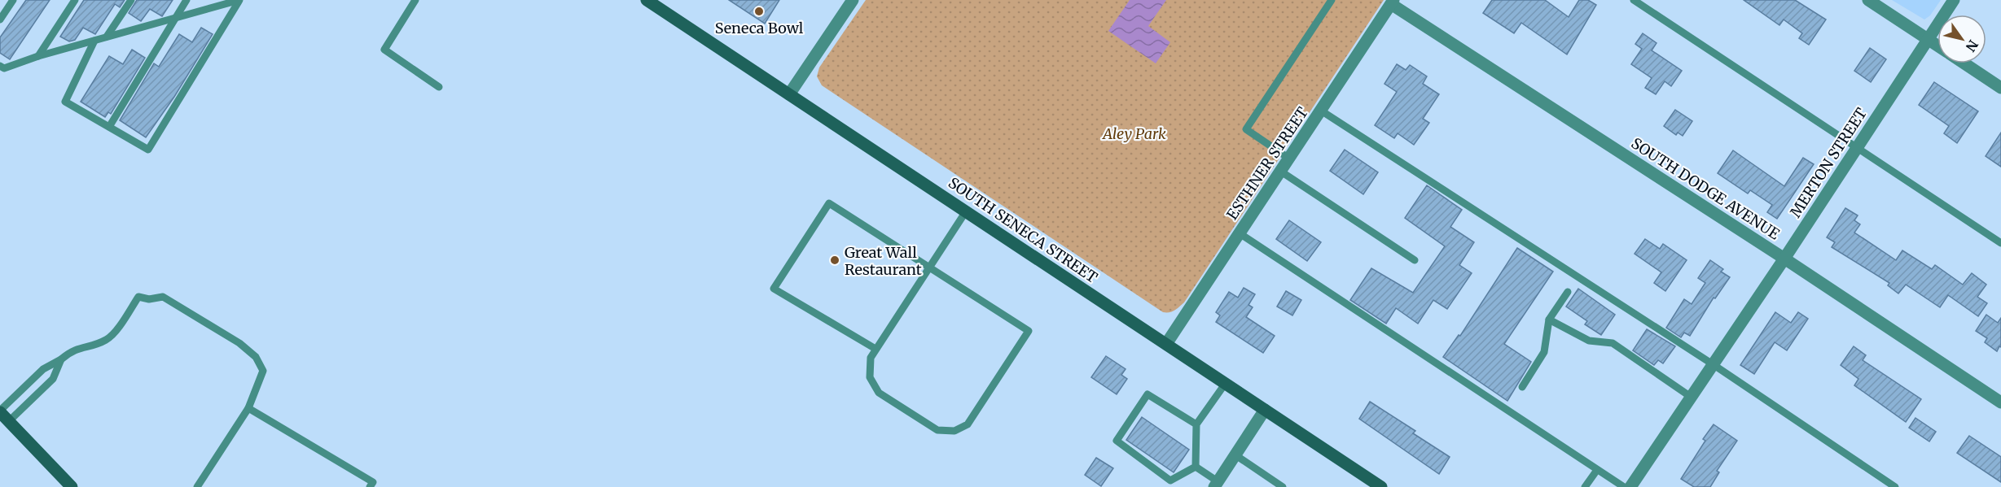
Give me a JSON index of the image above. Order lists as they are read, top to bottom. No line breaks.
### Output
{"streets":{"street":["MERTON STREET","ESTHNER STREET","SOUTH DODGE AVENUE","SOUTH SENECA STREET"]},"crossings":[["MERTON STREET","SOUTH DODGE AVENUE"],["ESTHNER STREET","SOUTH DODGE AVENUE"],["ESTHNER STREET","SOUTH SENECA STREET"]],"parks":["Aley Park"],"places":["Seneca Bowl","Great Wall Restaurant"],"north":"bottom right"}
